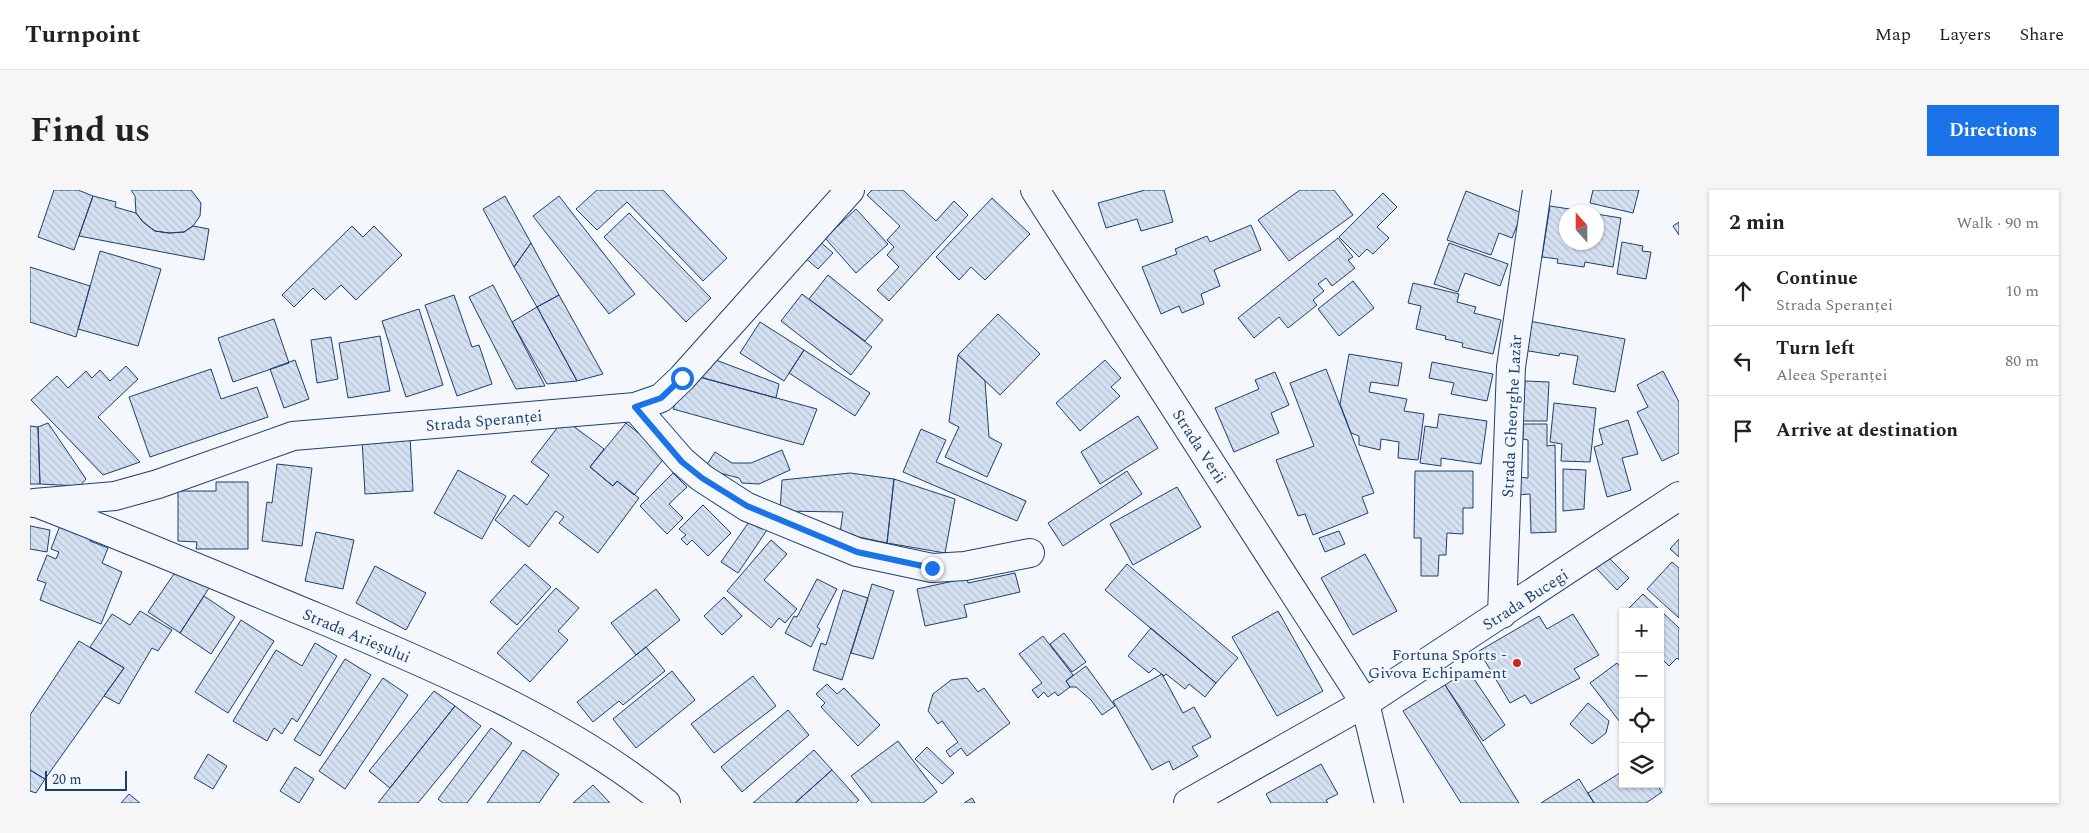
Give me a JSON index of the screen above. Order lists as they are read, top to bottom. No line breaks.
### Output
{"streets":{"street":["Strada Gheorghe Lazăr","Strada Speranței","Strada Verii","Strada Bucegi","Strada Arieșului"]},"crossings":[["Strada Gheorghe Lazăr","Strada Bucegi"],["Strada Speranței","Strada Arieșului"],["Strada Verii","Strada Bucegi"]],"places":["Fortuna Sports - Givova Echipament"],"scale_bar":"20 m","north":"top","page":{"header":"Turnpoint","nav":["Map","Layers","Share"],"title":"Find us","buttons":"Directions","heading":["2 min","Walk · 90 m"],"list":[["Continue","Strada Speranței","10 m"],["Turn left","Aleea Speranței","80 m"],"Arrive at destination"],"map_buttons":["+","−"],"scale":"20 m"}}
